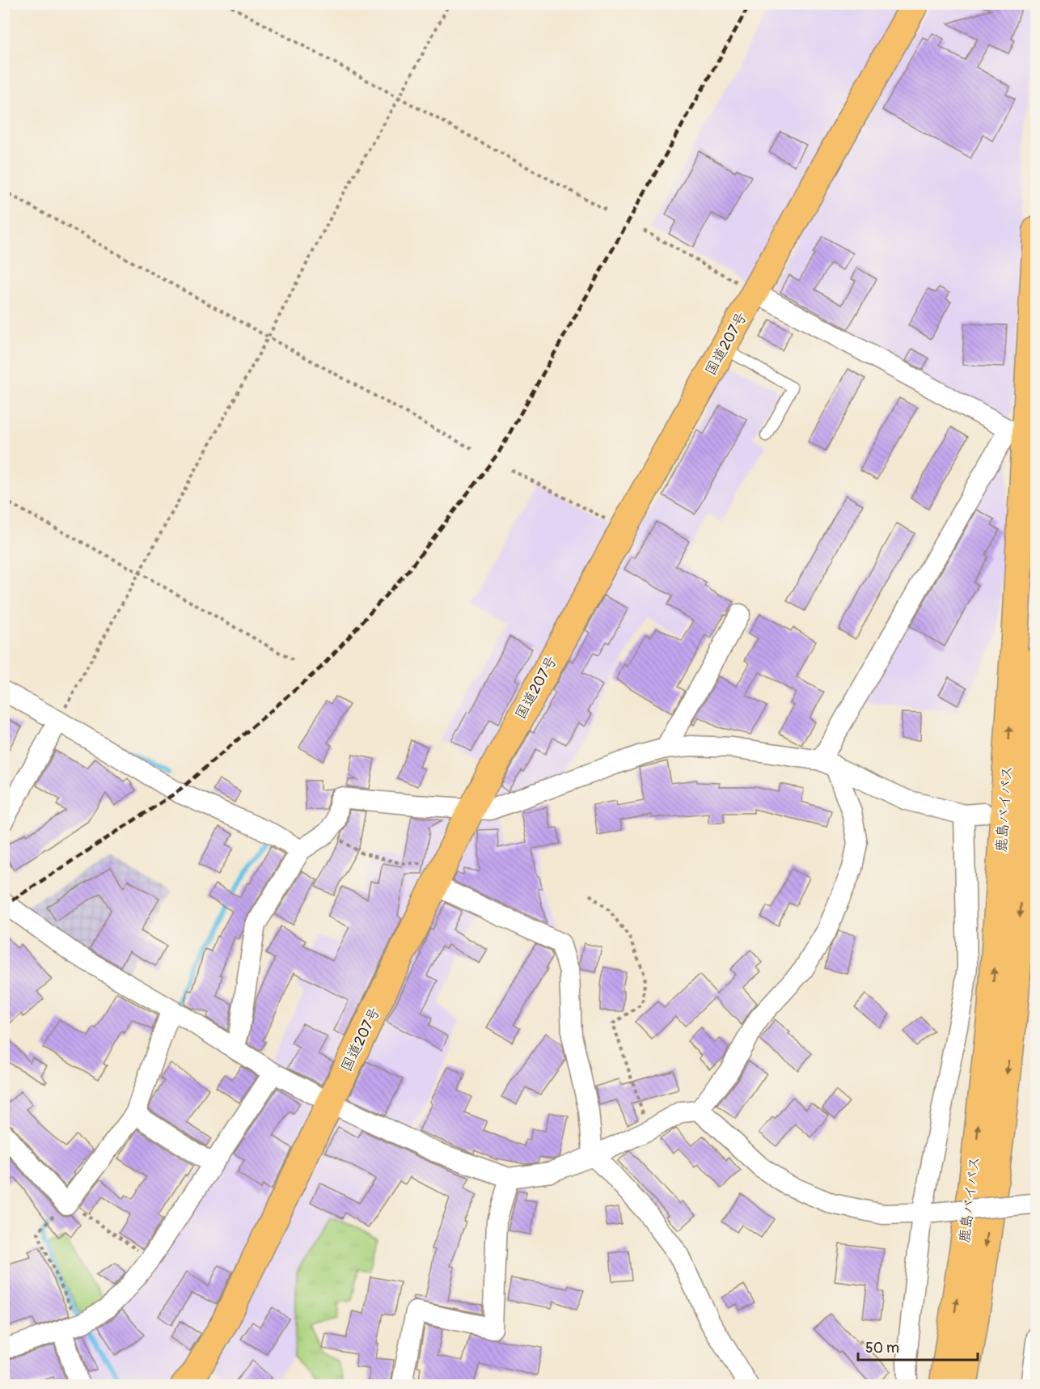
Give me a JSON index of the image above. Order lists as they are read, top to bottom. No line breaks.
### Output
{"streets":{"highway":["国道207号","鹿島バイパス"]},"scale_bar":"50 m"}
